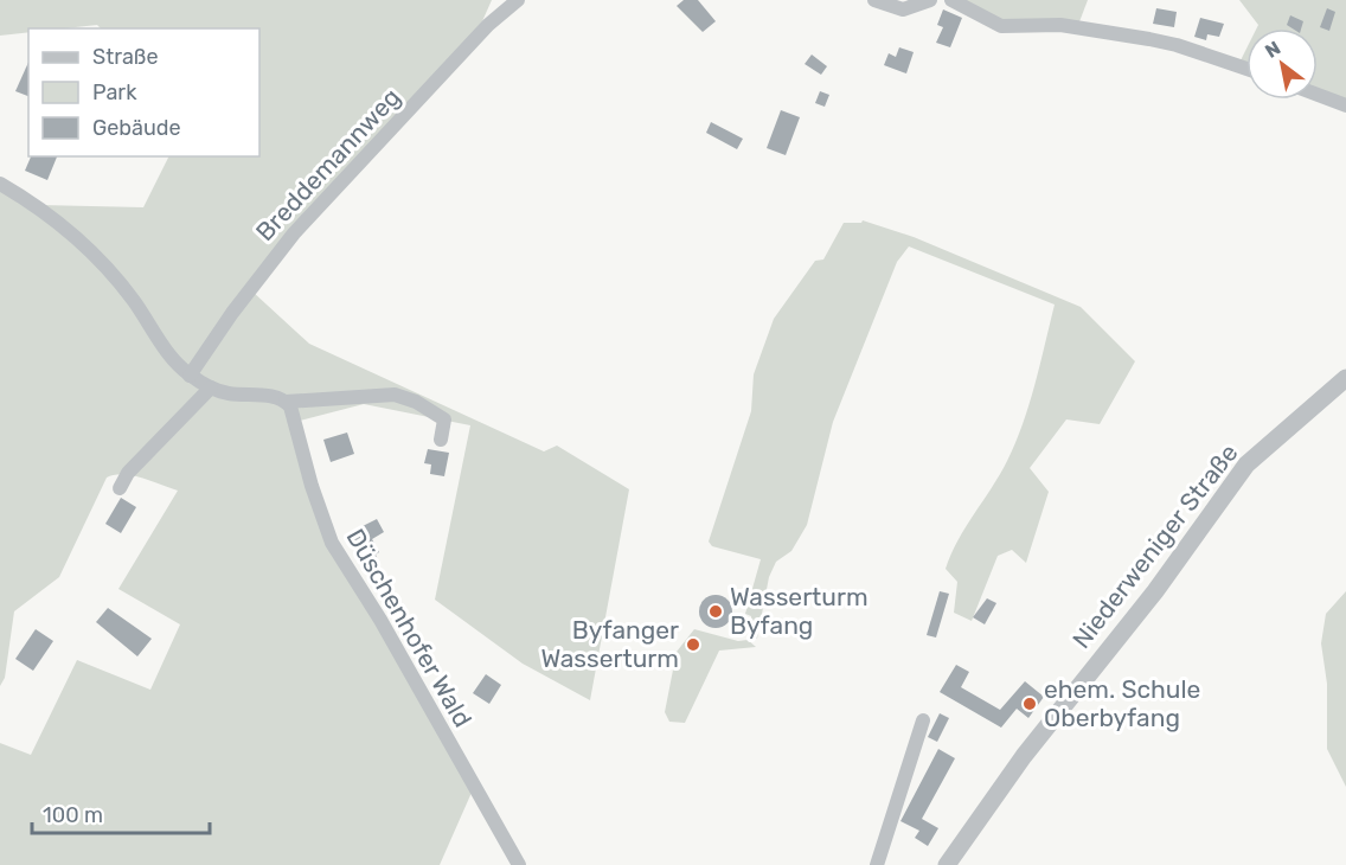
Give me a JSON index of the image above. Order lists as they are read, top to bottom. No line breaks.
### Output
{"streets":{"street":["Breddemannweg","Niederweniger Straße","Düschenhofer Wald"]},"places":["Wasserturm Byfang","Byfanger Wasserturm","ehem. Schule Oberbyfang"],"legend":["Straße","Park","Gebäude"],"scale_bar":"100 m","north":"top left"}
